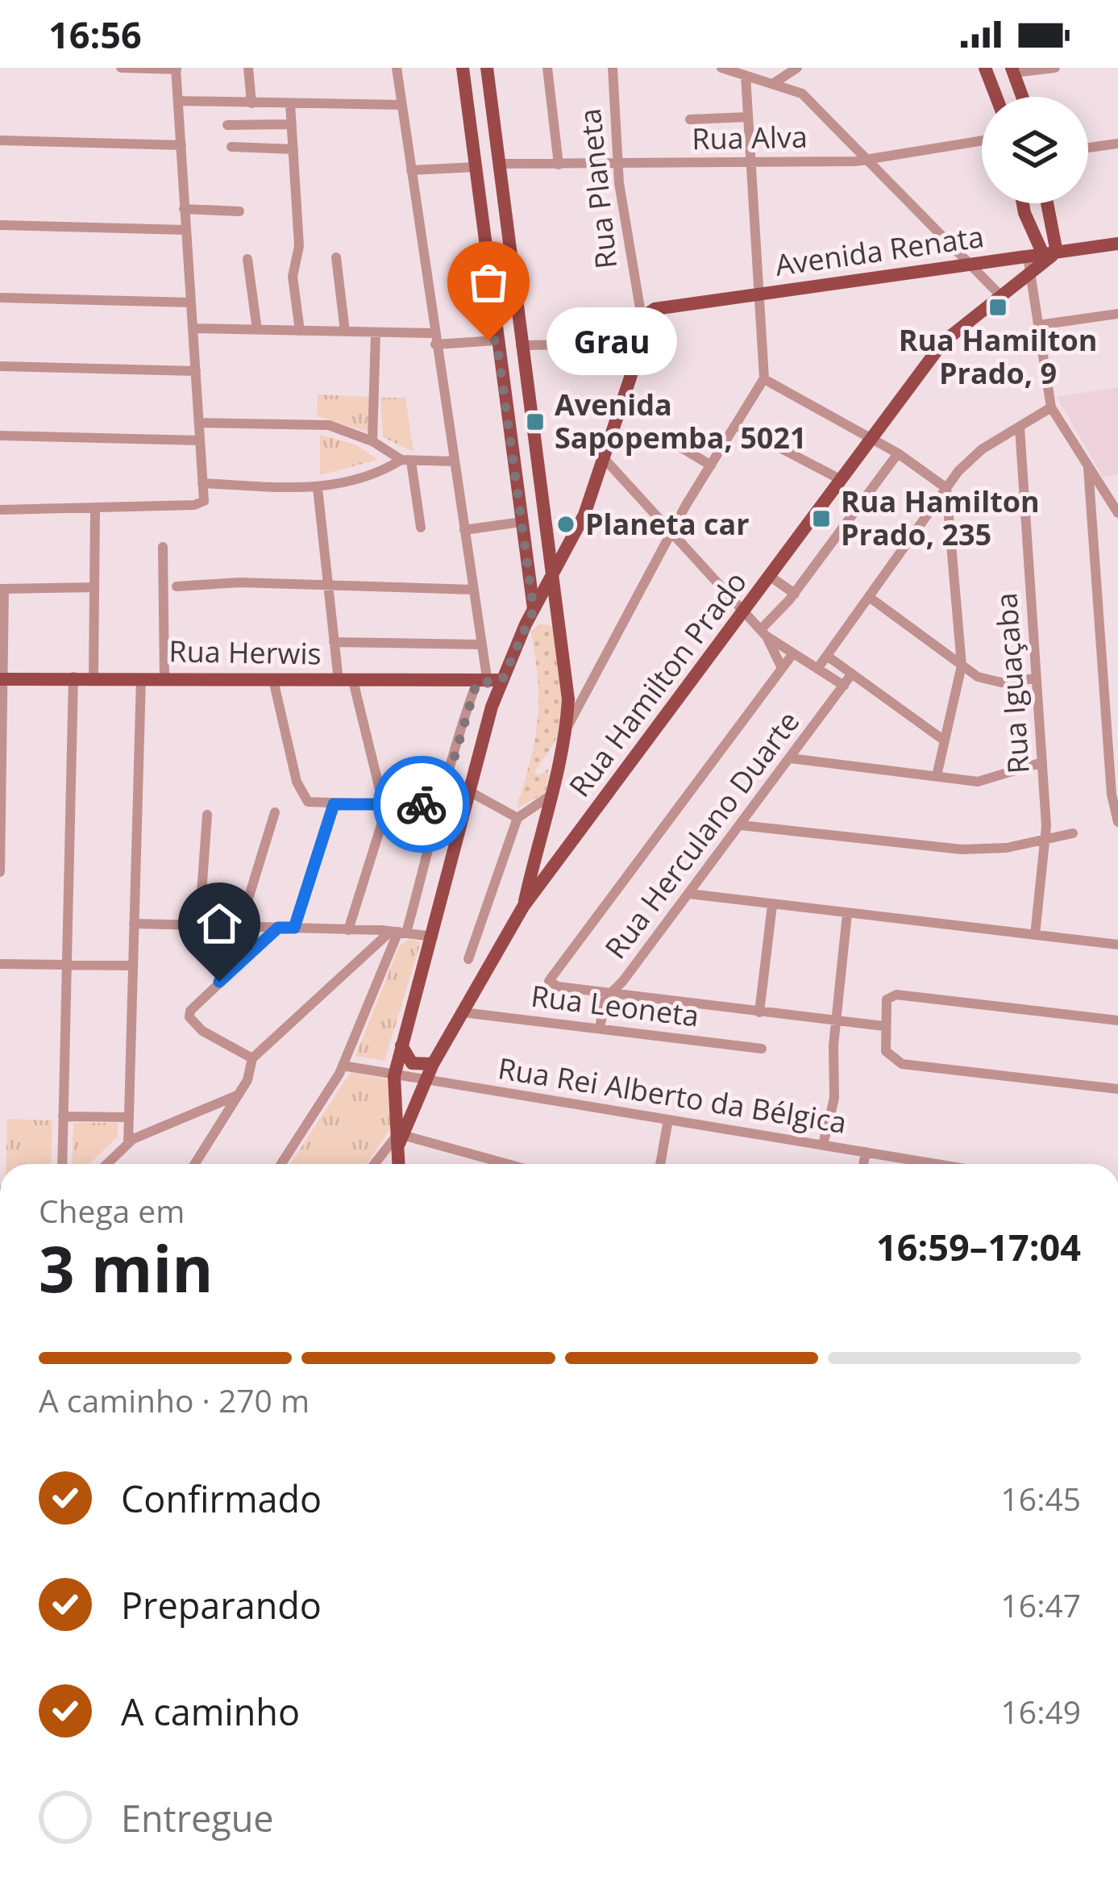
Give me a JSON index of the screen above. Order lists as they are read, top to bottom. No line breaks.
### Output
{"streets":{"main road":["Rua Planeta","Avenida Renata","Rua Herwis","Rua Hamilton Prado"],"street":["Rua Alva","Rua Iguaçaba","Rua Herculano Duarte","Rua Leoneta","Rua Rei Alberto da Bélgica"]},"crossings":[["Rua Alva","Rua Planeta"],["Rua Planeta","Avenida Renata"],["Avenida Renata","Rua Hamilton Prado"],["Rua Hamilton Prado","Rua Leoneta"],["Rua Hamilton Prado","Rua Rei Alberto da Bélgica"],["Rua Herculano Duarte","Rua Leoneta"]],"places":{"transit":["Rua Hamilton Prado, 9","Avenida Sapopemba, 5021","Rua Hamilton Prado, 235"],"other":["Grau","Planeta car"]},"page":{"status":"16:56","bubble":"Grau","heading":["3 min","Chega em","16:59–17:04"],"bar":"A caminho · 270 m","list":[["Confirmado","16:45"],["Preparando","16:47"],["A caminho","16:49"],"Entregue"]}}
